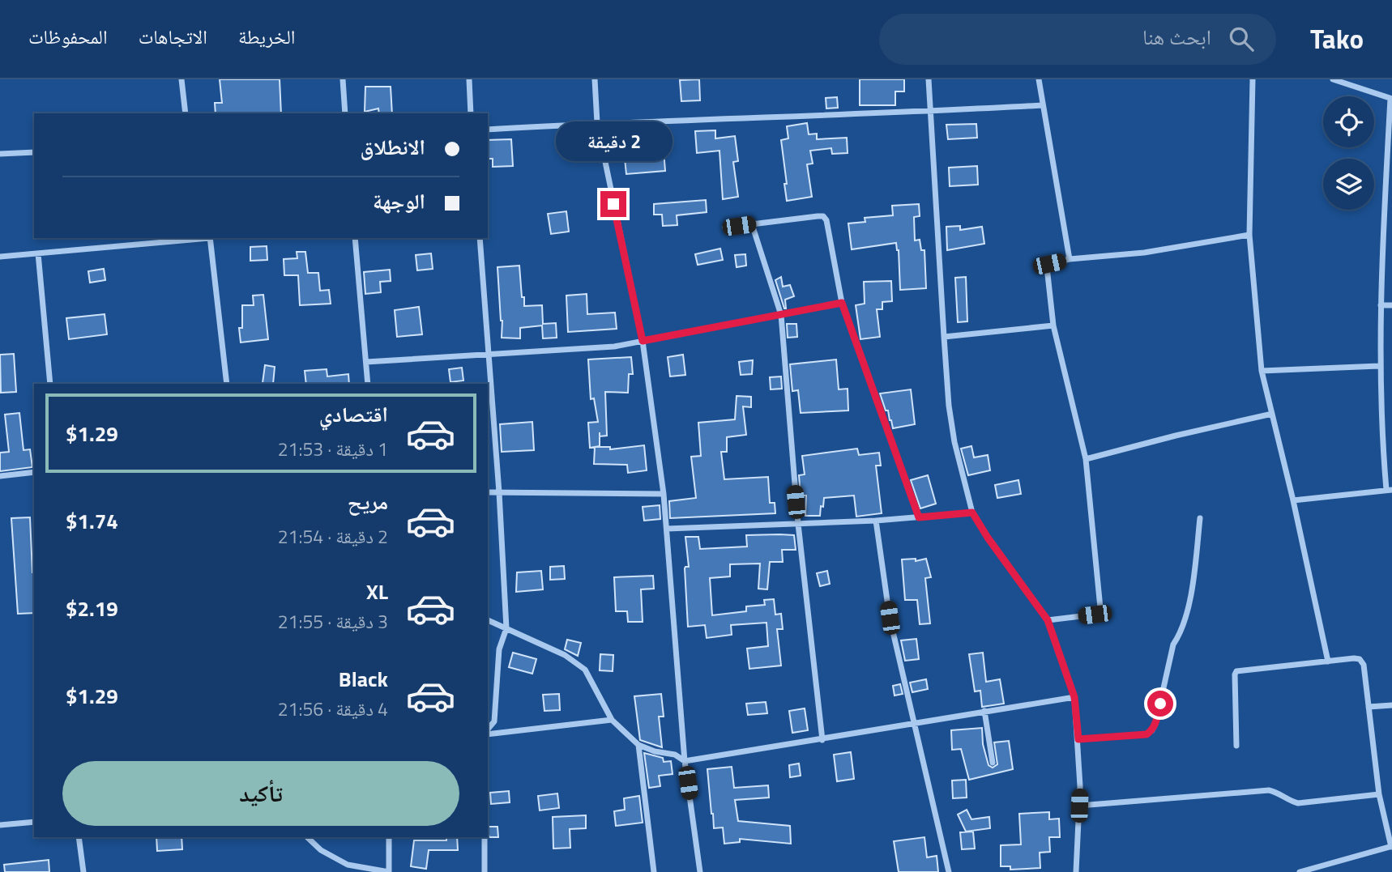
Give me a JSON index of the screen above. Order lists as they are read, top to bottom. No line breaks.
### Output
{"page":{"header":"Tako","search":"ابحث هنا","nav":["الخريطة","الاتجاهات","المحفوظات"],"banner":["الانطلاق","الوجهة"],"bubble":"2 دقيقة","list":[{"name":"اقتصادي","note":"1 دقيقة · 21:53","value":"$1.29"},{"name":"مريح","note":"2 دقيقة · 21:54","value":"$1.74"},{"name":"XL","note":"3 دقيقة · 21:55","value":"$2.19"},{"name":"Black","note":"4 دقيقة · 21:56","value":"$1.29"}],"buttons":"تأكيد"}}
